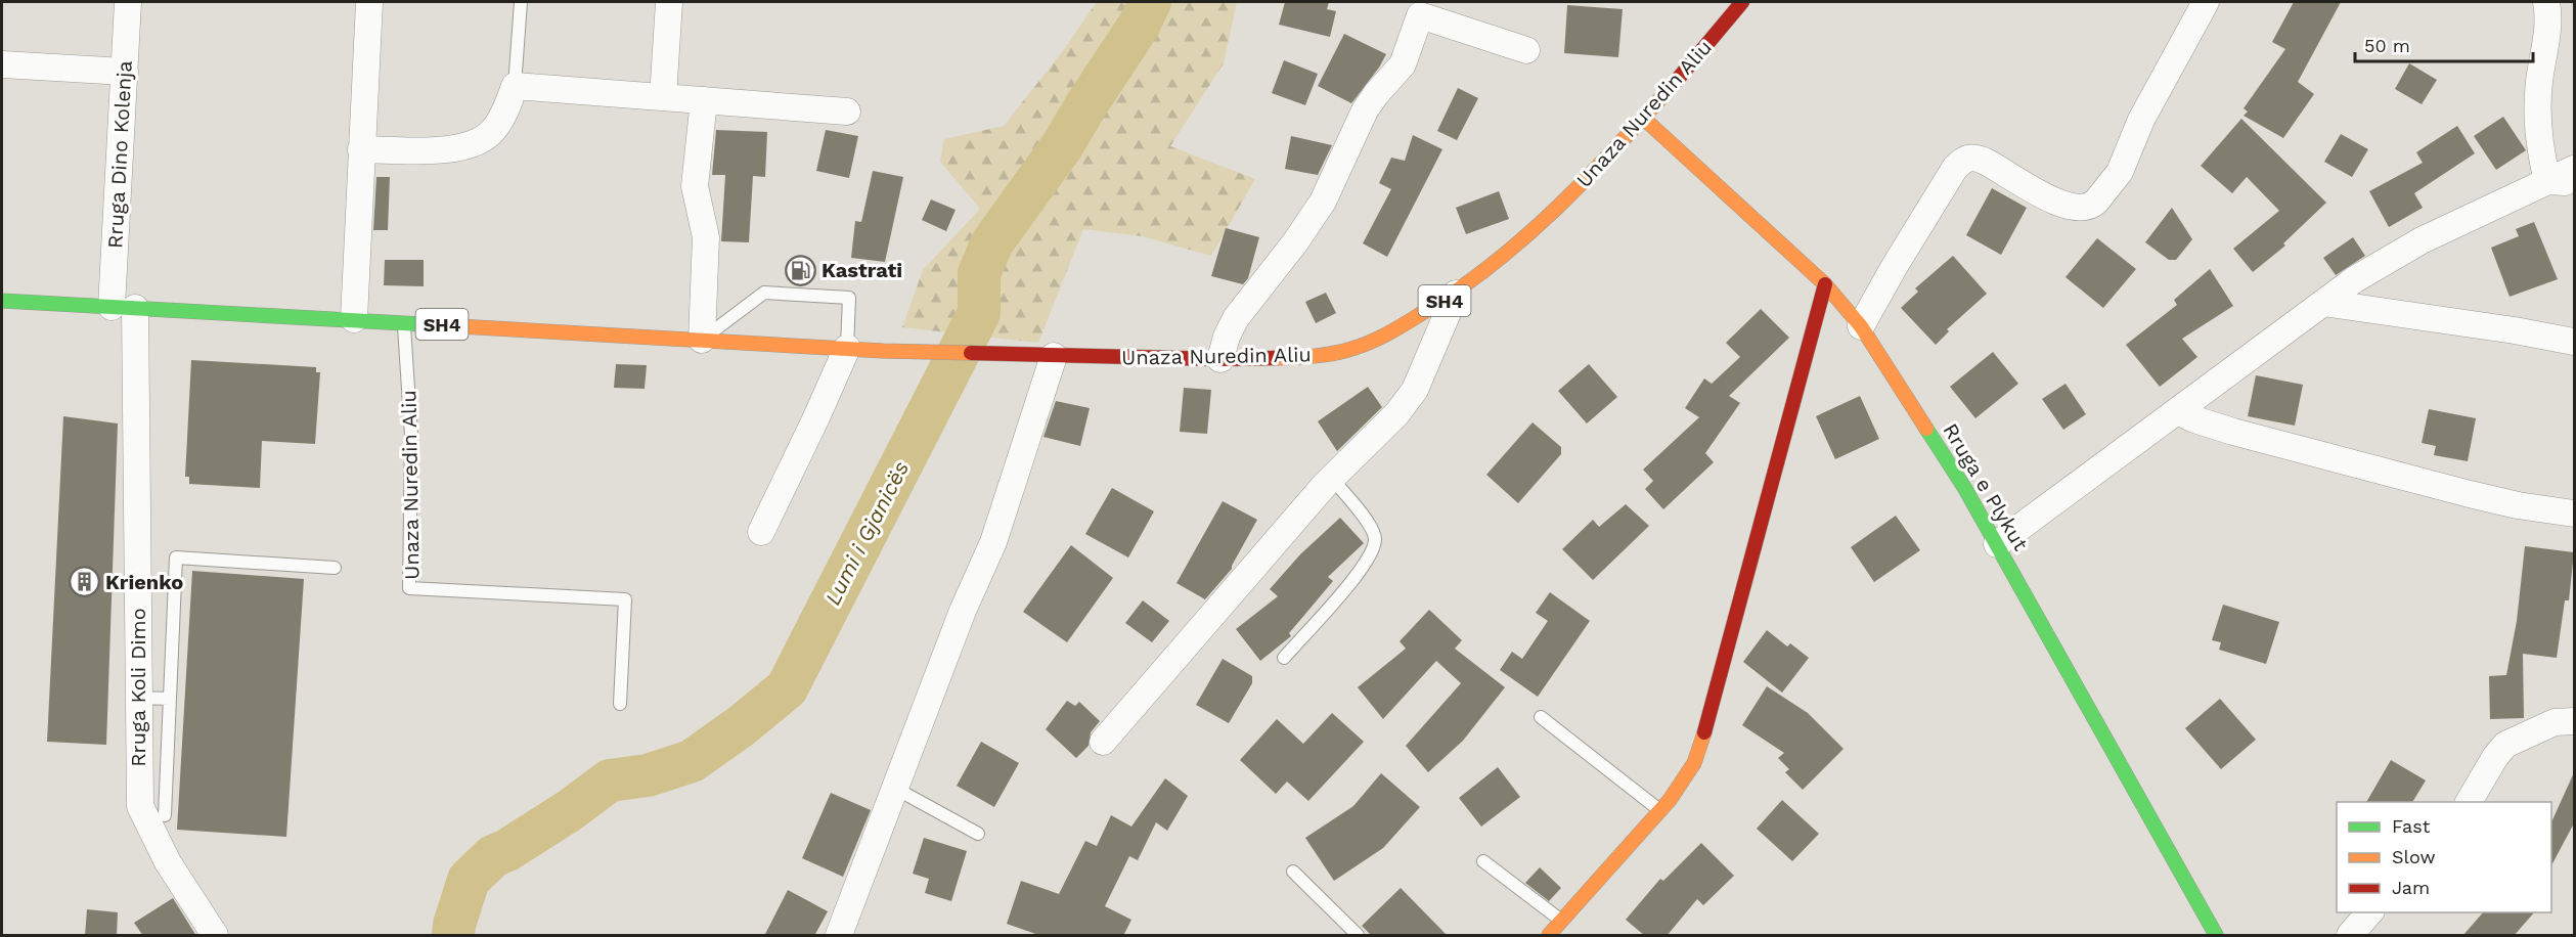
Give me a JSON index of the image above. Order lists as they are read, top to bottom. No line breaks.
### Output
{"streets":{"main road":["Unaza Nuredin Aliu","SH4","Rruga e Plykut"],"street":["Rruga Dino Kolenja","Rruga Koli Dimo"]},"crossings":[["Unaza Nuredin Aliu","Rruga Dino Kolenja"],["Unaza Nuredin Aliu","Rruga e Plykut"],["Unaza Nuredin Aliu","Rruga Koli Dimo"],["Rruga Dino Kolenja","Rruga Koli Dimo"]],"water":["Lumi i Gjanicës"],"places":{"fuel station":["Kastrati"],"building":["Krienko"]},"legend":["Fast","Slow","Jam"],"scale_bar":"50 m"}
